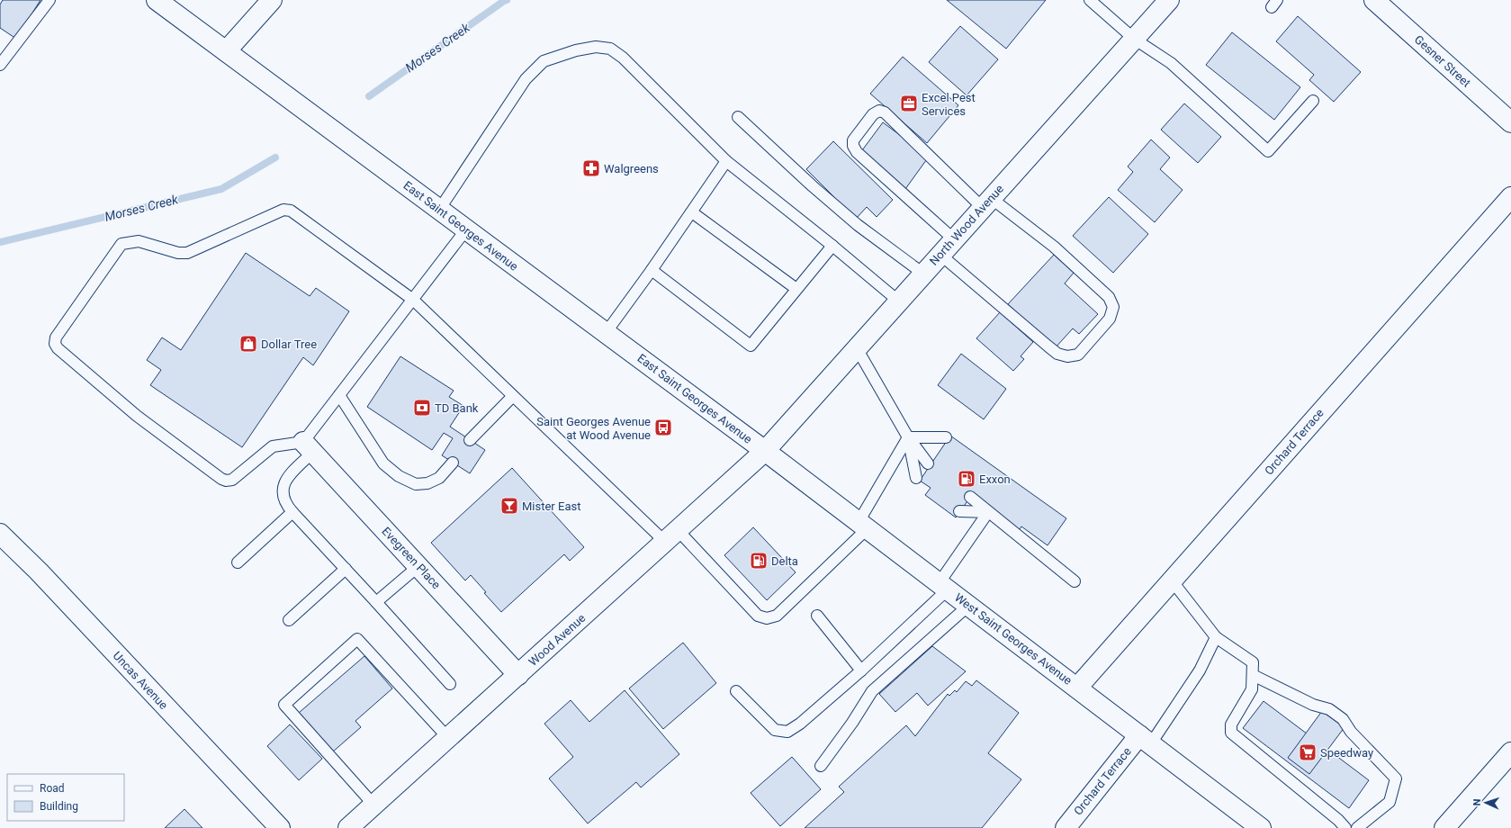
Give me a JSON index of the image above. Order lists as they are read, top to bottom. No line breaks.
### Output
{"streets":{"main road":["Gesner Street","North Wood Avenue","East Saint Georges Avenue","Orchard Terrace","Evegreen Place","West Saint Georges Avenue","Wood Avenue","Uncas Avenue"]},"crossings":[["North Wood Avenue","East Saint Georges Avenue"],["North Wood Avenue","West Saint Georges Avenue"],["North Wood Avenue","Wood Avenue"],["East Saint Georges Avenue","West Saint Georges Avenue"],["East Saint Georges Avenue","Wood Avenue"],["Orchard Terrace","West Saint Georges Avenue"],["Evegreen Place","Wood Avenue"],["West Saint Georges Avenue","Wood Avenue"]],"water":["Morses Creek"],"places":{"office":["Excel Pest Services"],"pharmacy":["Walgreens"],"shop":["Dollar Tree"],"bank":["TD Bank"],"bus stop":["Saint Georges Avenue at Wood Avenue"],"fuel station":["Exxon","Delta"],"bar":["Mister East"],"supermarket":["Speedway"]},"legend":["Road","Building"],"north":"left"}
